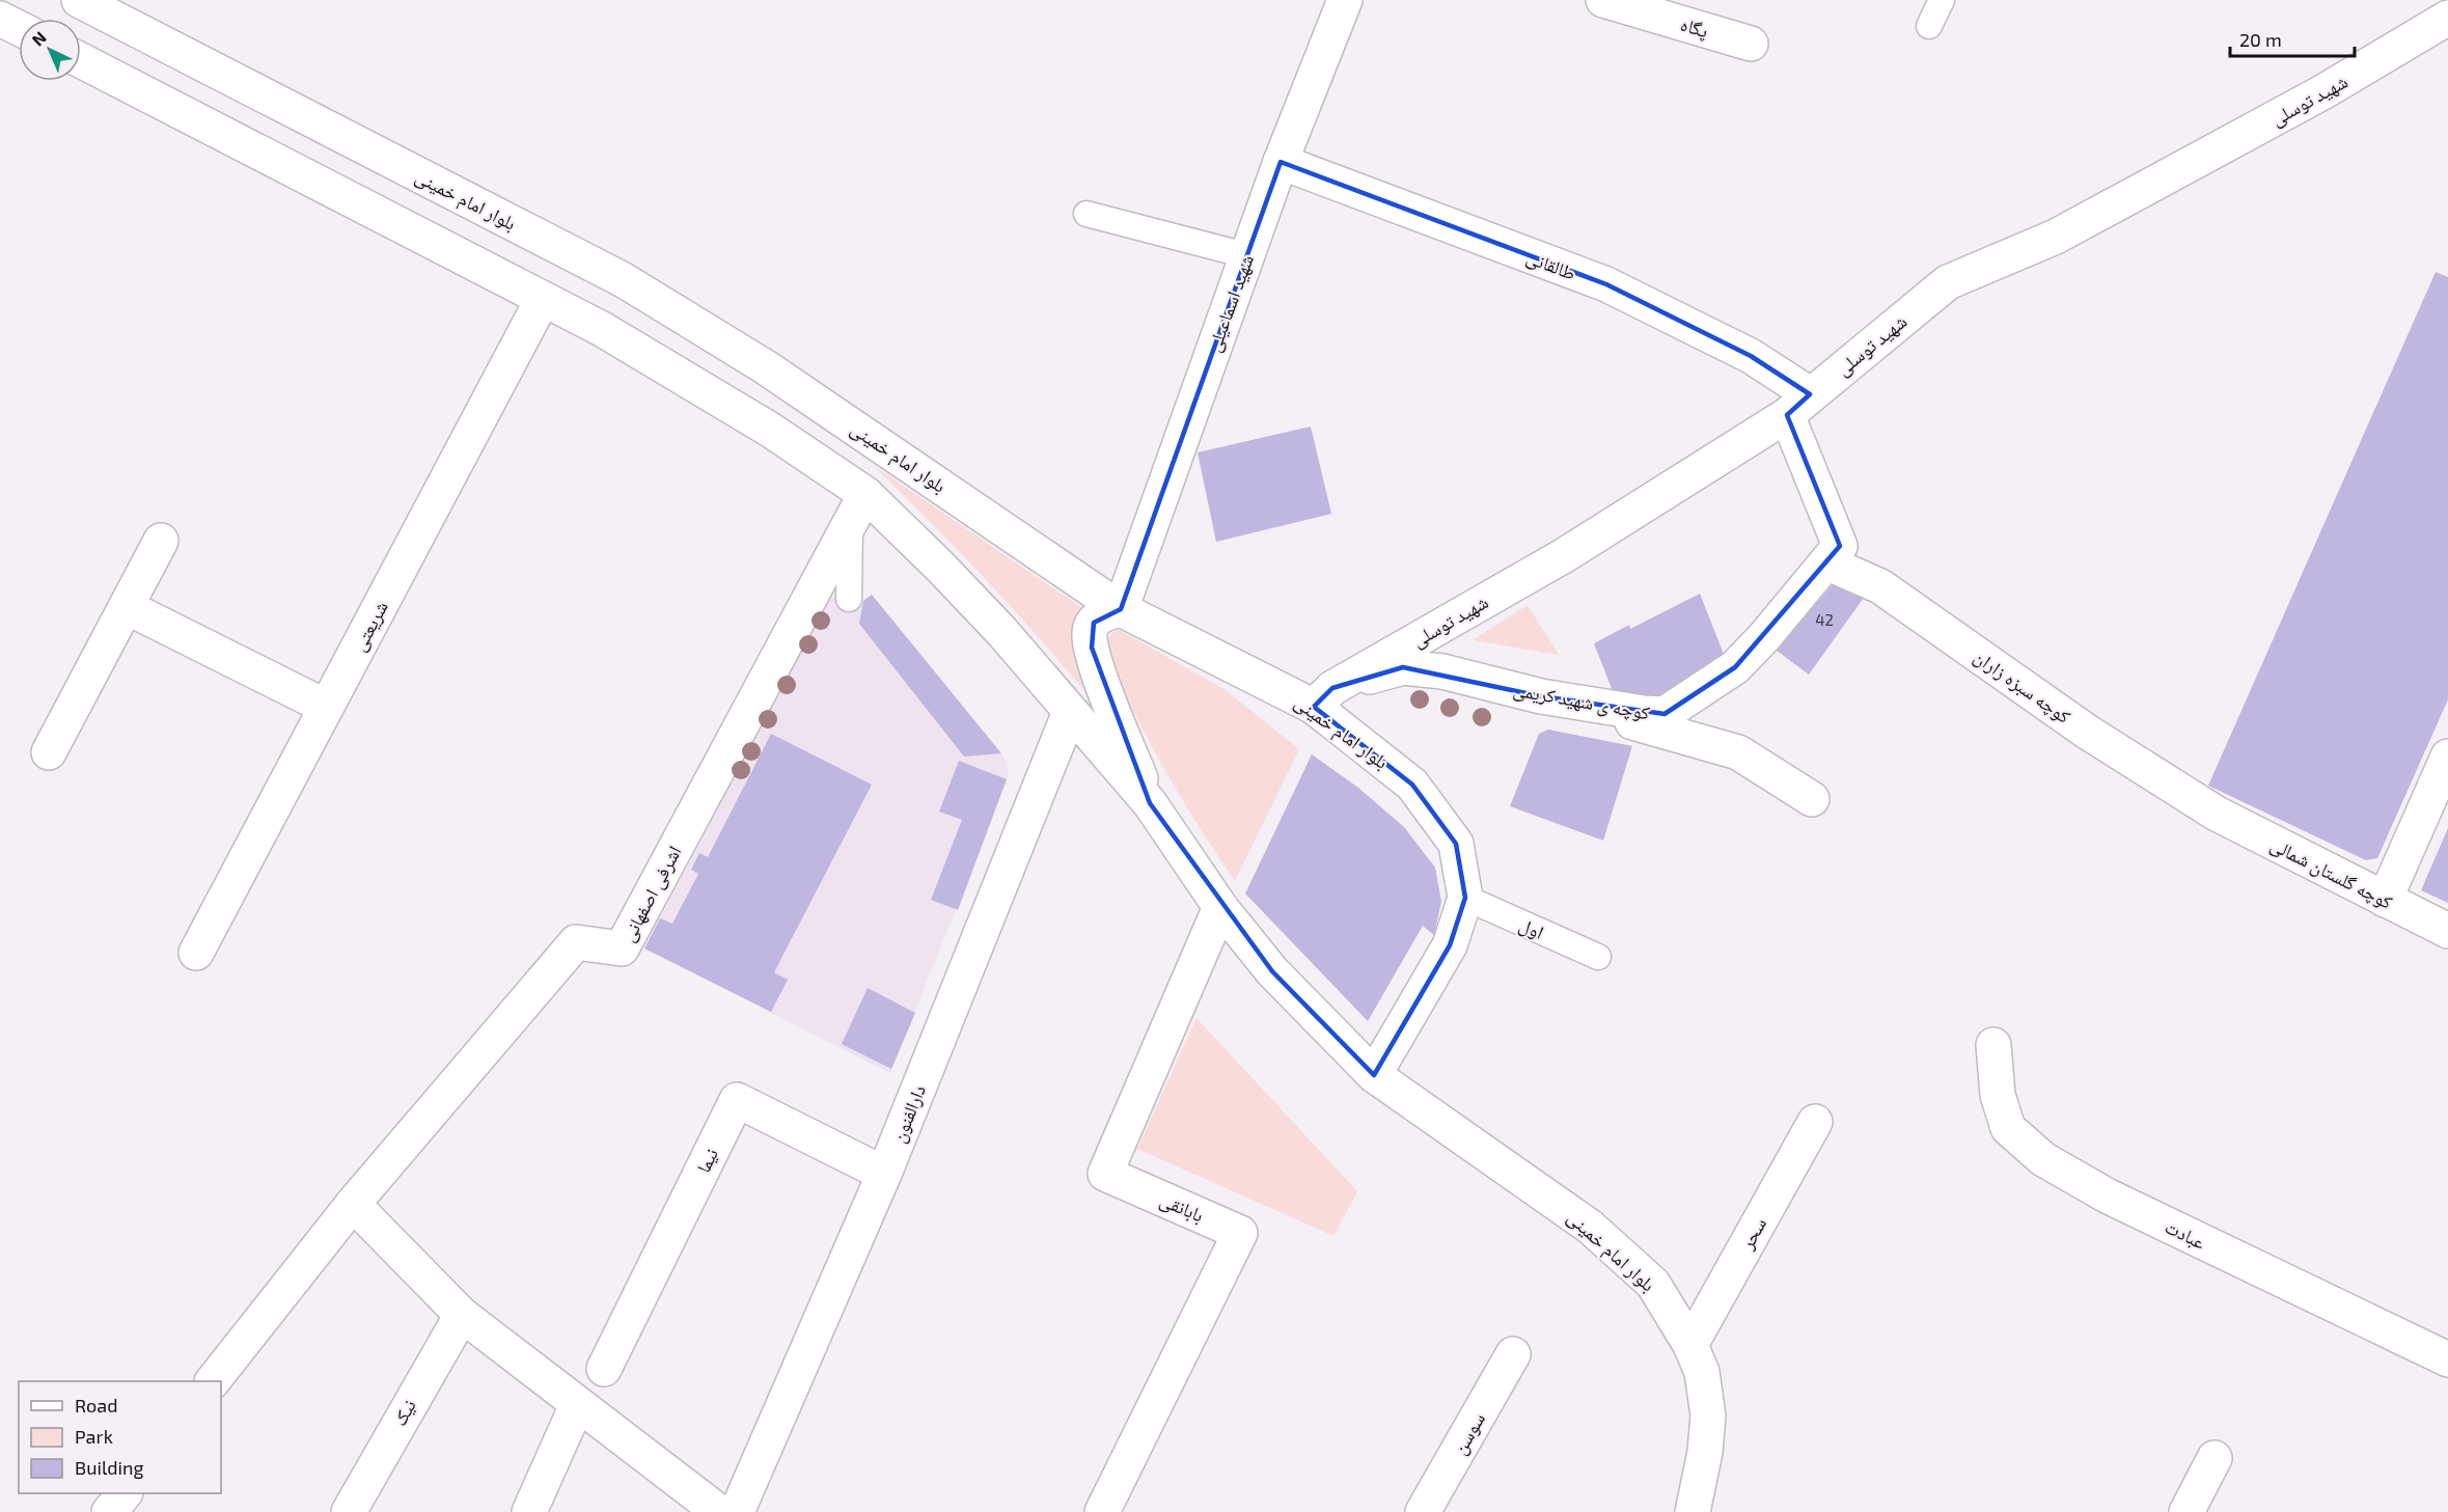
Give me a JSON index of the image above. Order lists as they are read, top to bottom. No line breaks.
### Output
{"streets":{"street":["پگاه","شهید توسلی","بلوار امام خمینی","طالقانی","شهید اسماعیلی","شریعتی","کوچه سبزه زاران","کوچه ی شهید کریمی","کوچه گلستان شمالی","اشرفی اصفهانی","دارالفنون","نیما","بابانقی","سحر","عبادت","نیک","سوسن"],"lane":["اول"]},"crossings":[["شهید توسلی","بلوار امام خمینی"],["شهید توسلی","طالقانی"],["شهید توسلی","کوچه ی شهید کریمی"],["بلوار امام خمینی","شهید اسماعیلی"],["بلوار امام خمینی","شریعتی"],["بلوار امام خمینی","کوچه ی شهید کریمی"],["بلوار امام خمینی","اشرفی اصفهانی"],["بلوار امام خمینی","اول"],["بلوار امام خمینی","دارالفنون"],["بلوار امام خمینی","بابانقی"],["بلوار امام خمینی","سحر"],["طالقانی","شهید اسماعیلی"],["کوچه سبزه زاران","کوچه ی شهید کریمی"],["کوچه سبزه زاران","کوچه گلستان شمالی"],["دارالفنون","نیما"]],"house_numbers":["42"],"legend":["Road","Park","Building"],"scale_bar":"20 m","north":"top left"}
